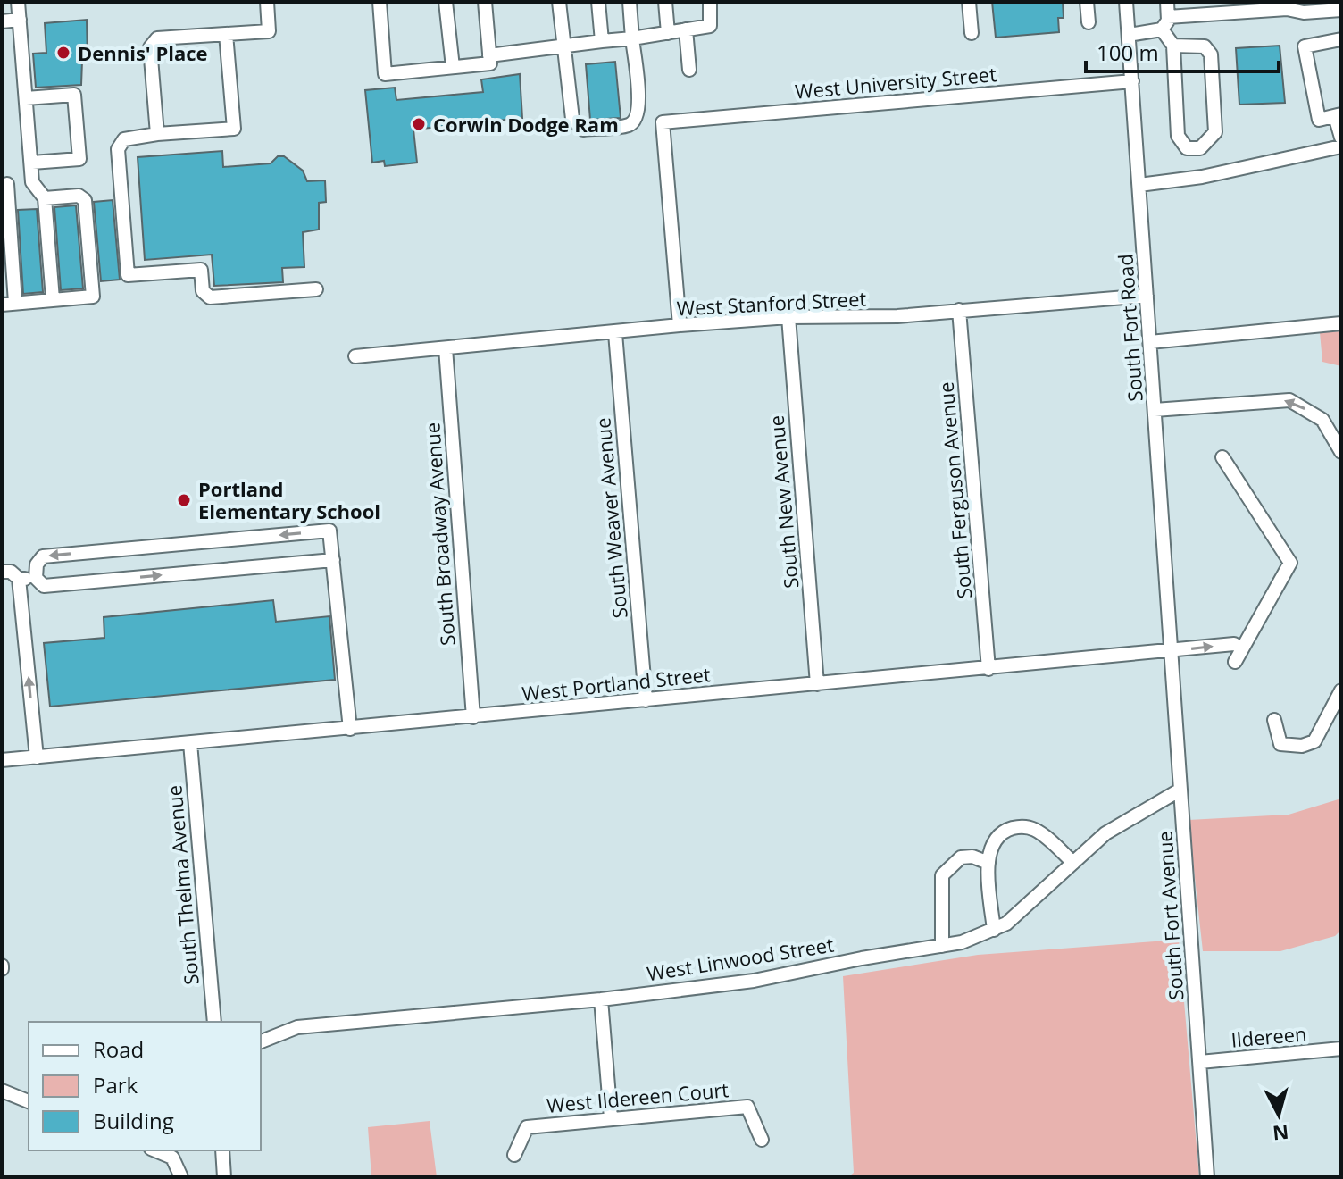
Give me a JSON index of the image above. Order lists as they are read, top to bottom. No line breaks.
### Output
{"streets":{"street":["West University Street","West Stanford Street","South Fort Road","South Ferguson Avenue","South New Avenue","South Weaver Avenue","South Broadway Avenue","West Portland Street","South Thelma Avenue","South Fort Avenue","West Linwood Street","Ildereen","West Ildereen Court"]},"crossings":[["West University Street","West Stanford Street"],["West University Street","South Fort Road"],["West Stanford Street","South Fort Road"],["West Stanford Street","South Ferguson Avenue"],["West Stanford Street","South New Avenue"],["West Stanford Street","South Weaver Avenue"],["West Stanford Street","South Broadway Avenue"],["South Fort Road","West Portland Street"],["South Fort Road","South Fort Avenue"],["South Ferguson Avenue","West Portland Street"],["South New Avenue","West Portland Street"],["South Weaver Avenue","West Portland Street"],["South Broadway Avenue","West Portland Street"],["West Portland Street","South Thelma Avenue"],["West Portland Street","South Fort Avenue"],["South Fort Avenue","West Linwood Street"],["South Fort Avenue","Ildereen"]],"places":["Dennis' Place","Corwin Dodge Ram","Portland Elementary School"],"legend":["Road","Park","Building"],"scale_bar":"100 m","north":"bottom"}
